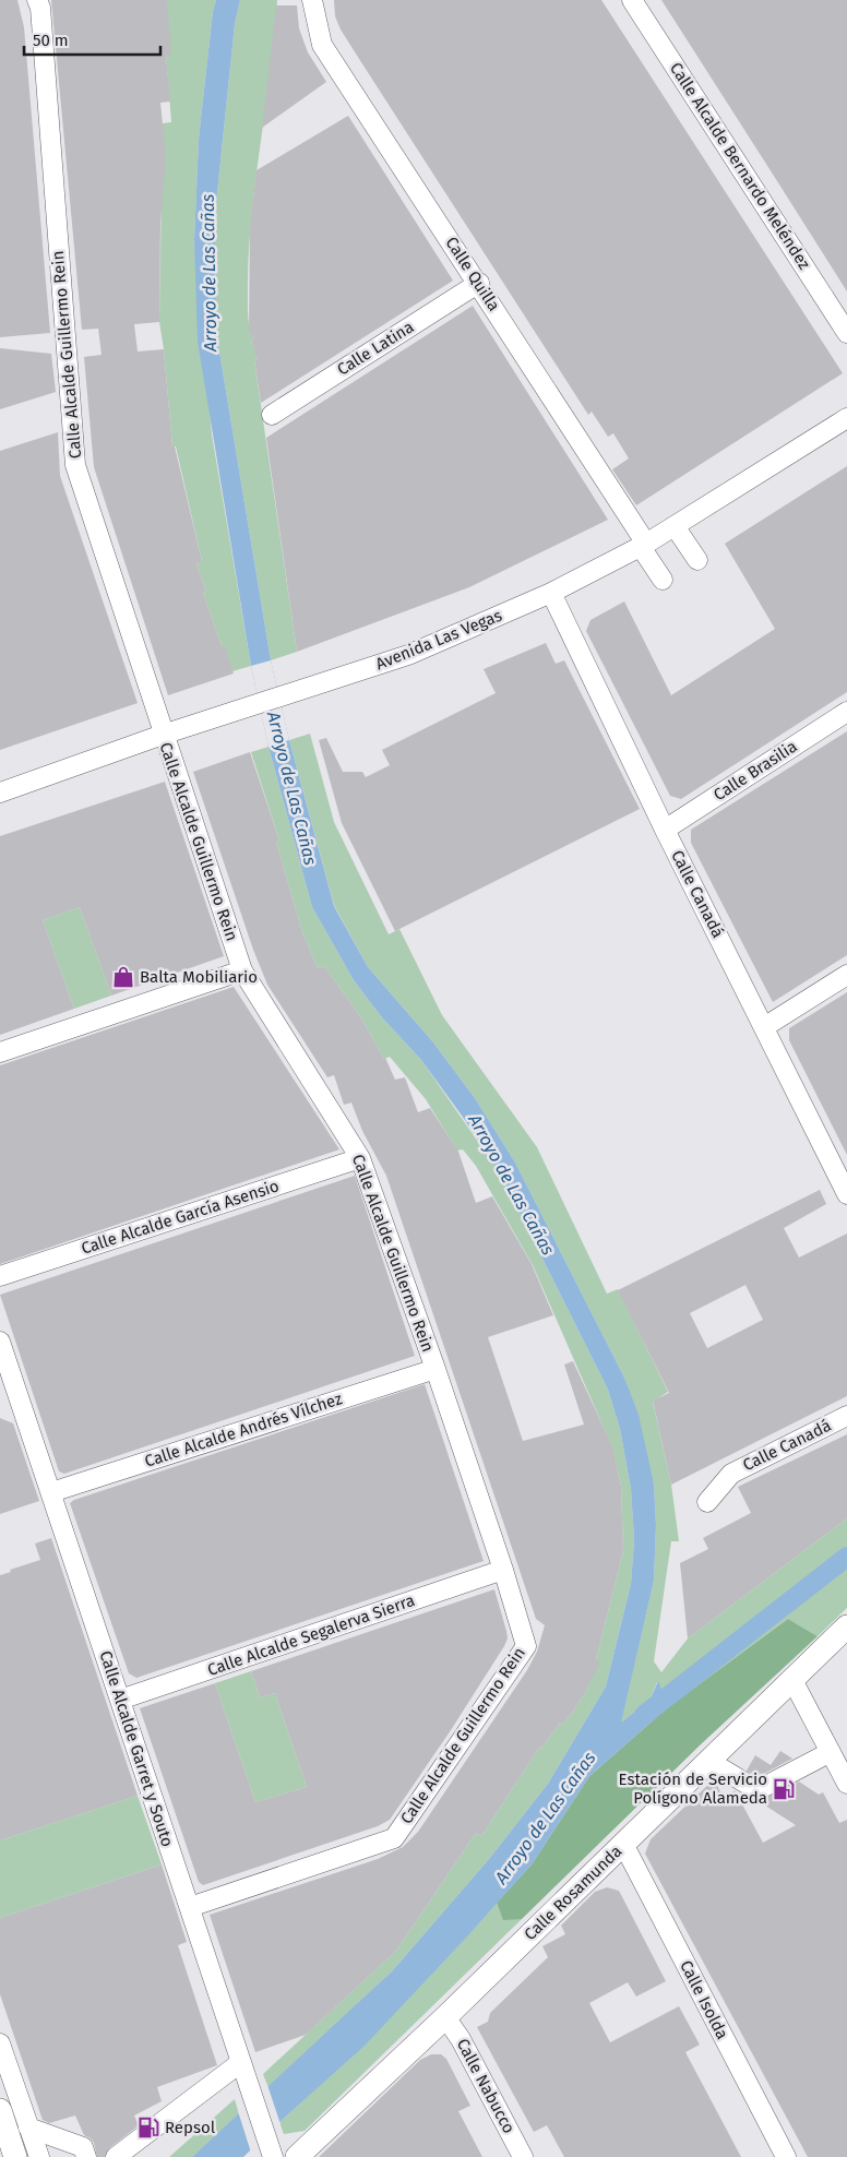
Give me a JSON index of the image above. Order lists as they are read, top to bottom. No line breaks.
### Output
{"streets":{"main road":["Calle Rosamunda"],"street":["Calle Alcalde Bernardo Meléndez","Calle Quilla","Calle Latina","Calle Alcalde Guillermo Rein","Avenida Las Vegas","Calle Brasilia","Calle Canadá","Calle Alcalde García Asensio","Calle Alcalde Andrés Vílchez","Calle Alcalde Segalerva Sierra","Calle Alcalde Garret y Souto","Calle Isolda","Calle Nabucco"]},"crossings":[["Calle Quilla","Calle Latina"],["Calle Quilla","Avenida Las Vegas"],["Calle Alcalde Guillermo Rein","Avenida Las Vegas"],["Calle Alcalde Guillermo Rein","Calle Alcalde García Asensio"],["Calle Alcalde Guillermo Rein","Calle Alcalde Andrés Vílchez"],["Calle Alcalde Guillermo Rein","Calle Alcalde Segalerva Sierra"],["Calle Alcalde Guillermo Rein","Calle Alcalde Garret y Souto"],["Avenida Las Vegas","Calle Canadá"],["Calle Brasilia","Calle Canadá"],["Calle Alcalde Andrés Vílchez","Calle Alcalde Garret y Souto"],["Calle Alcalde Segalerva Sierra","Calle Alcalde Garret y Souto"],["Calle Rosamunda","Calle Isolda"],["Calle Rosamunda","Calle Nabucco"]],"water":["Arroyo de Las Cañas"],"places":{"shop":["Balta Mobiliario"],"fuel station":["Estación de Servicio Polígono Alameda","Repsol"]},"scale_bar":"50 m"}
